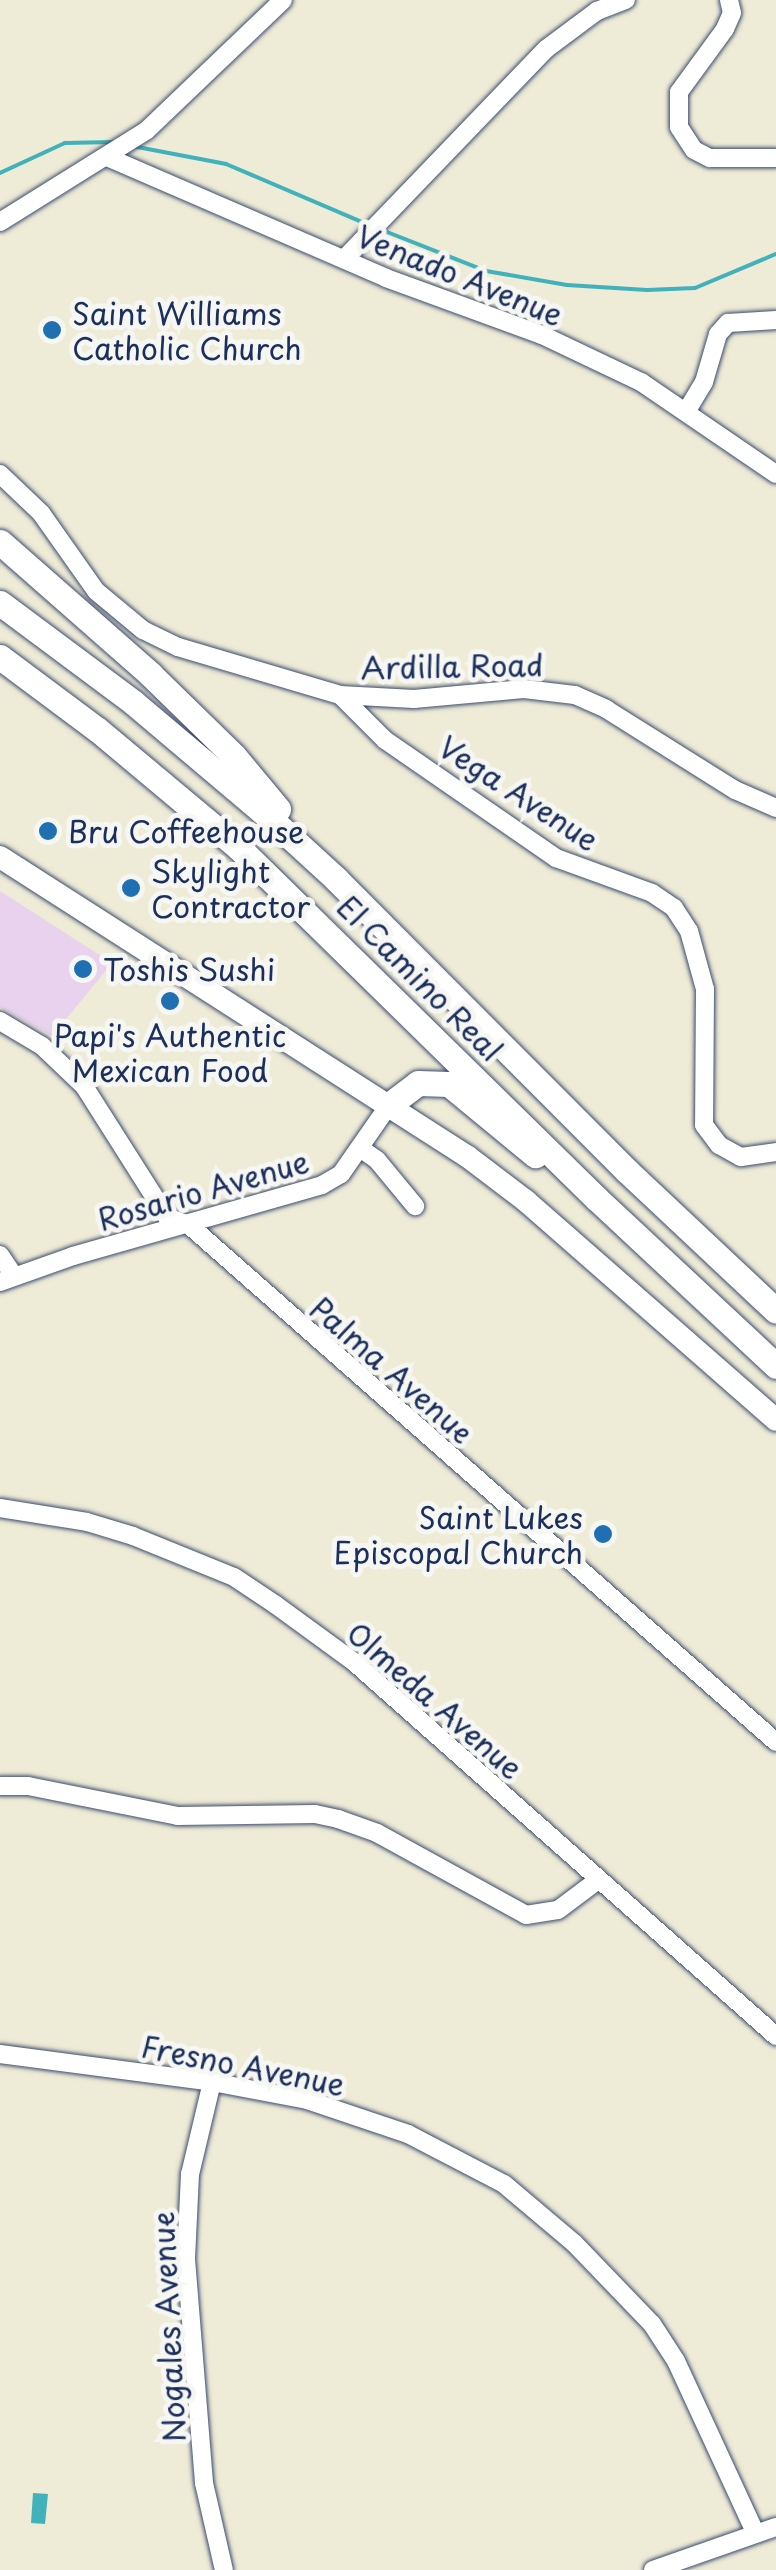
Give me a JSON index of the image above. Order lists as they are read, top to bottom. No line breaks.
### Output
{"streets":{"highway":["El Camino Real"],"street":["Venado Avenue","Ardilla Road","Vega Avenue","Rosario Avenue","Palma Avenue","Olmeda Avenue","Fresno Avenue","Nogales Avenue"]},"crossings":[["Ardilla Road","Vega Avenue"],["Rosario Avenue","Palma Avenue"],["Fresno Avenue","Nogales Avenue"]],"places":["Saint Williams Catholic Church","Bru Coffeehouse","Skylight Contractor","Toshis Sushi","Papi's Authentic Mexican Food","Saint Lukes Episcopal Church"]}
